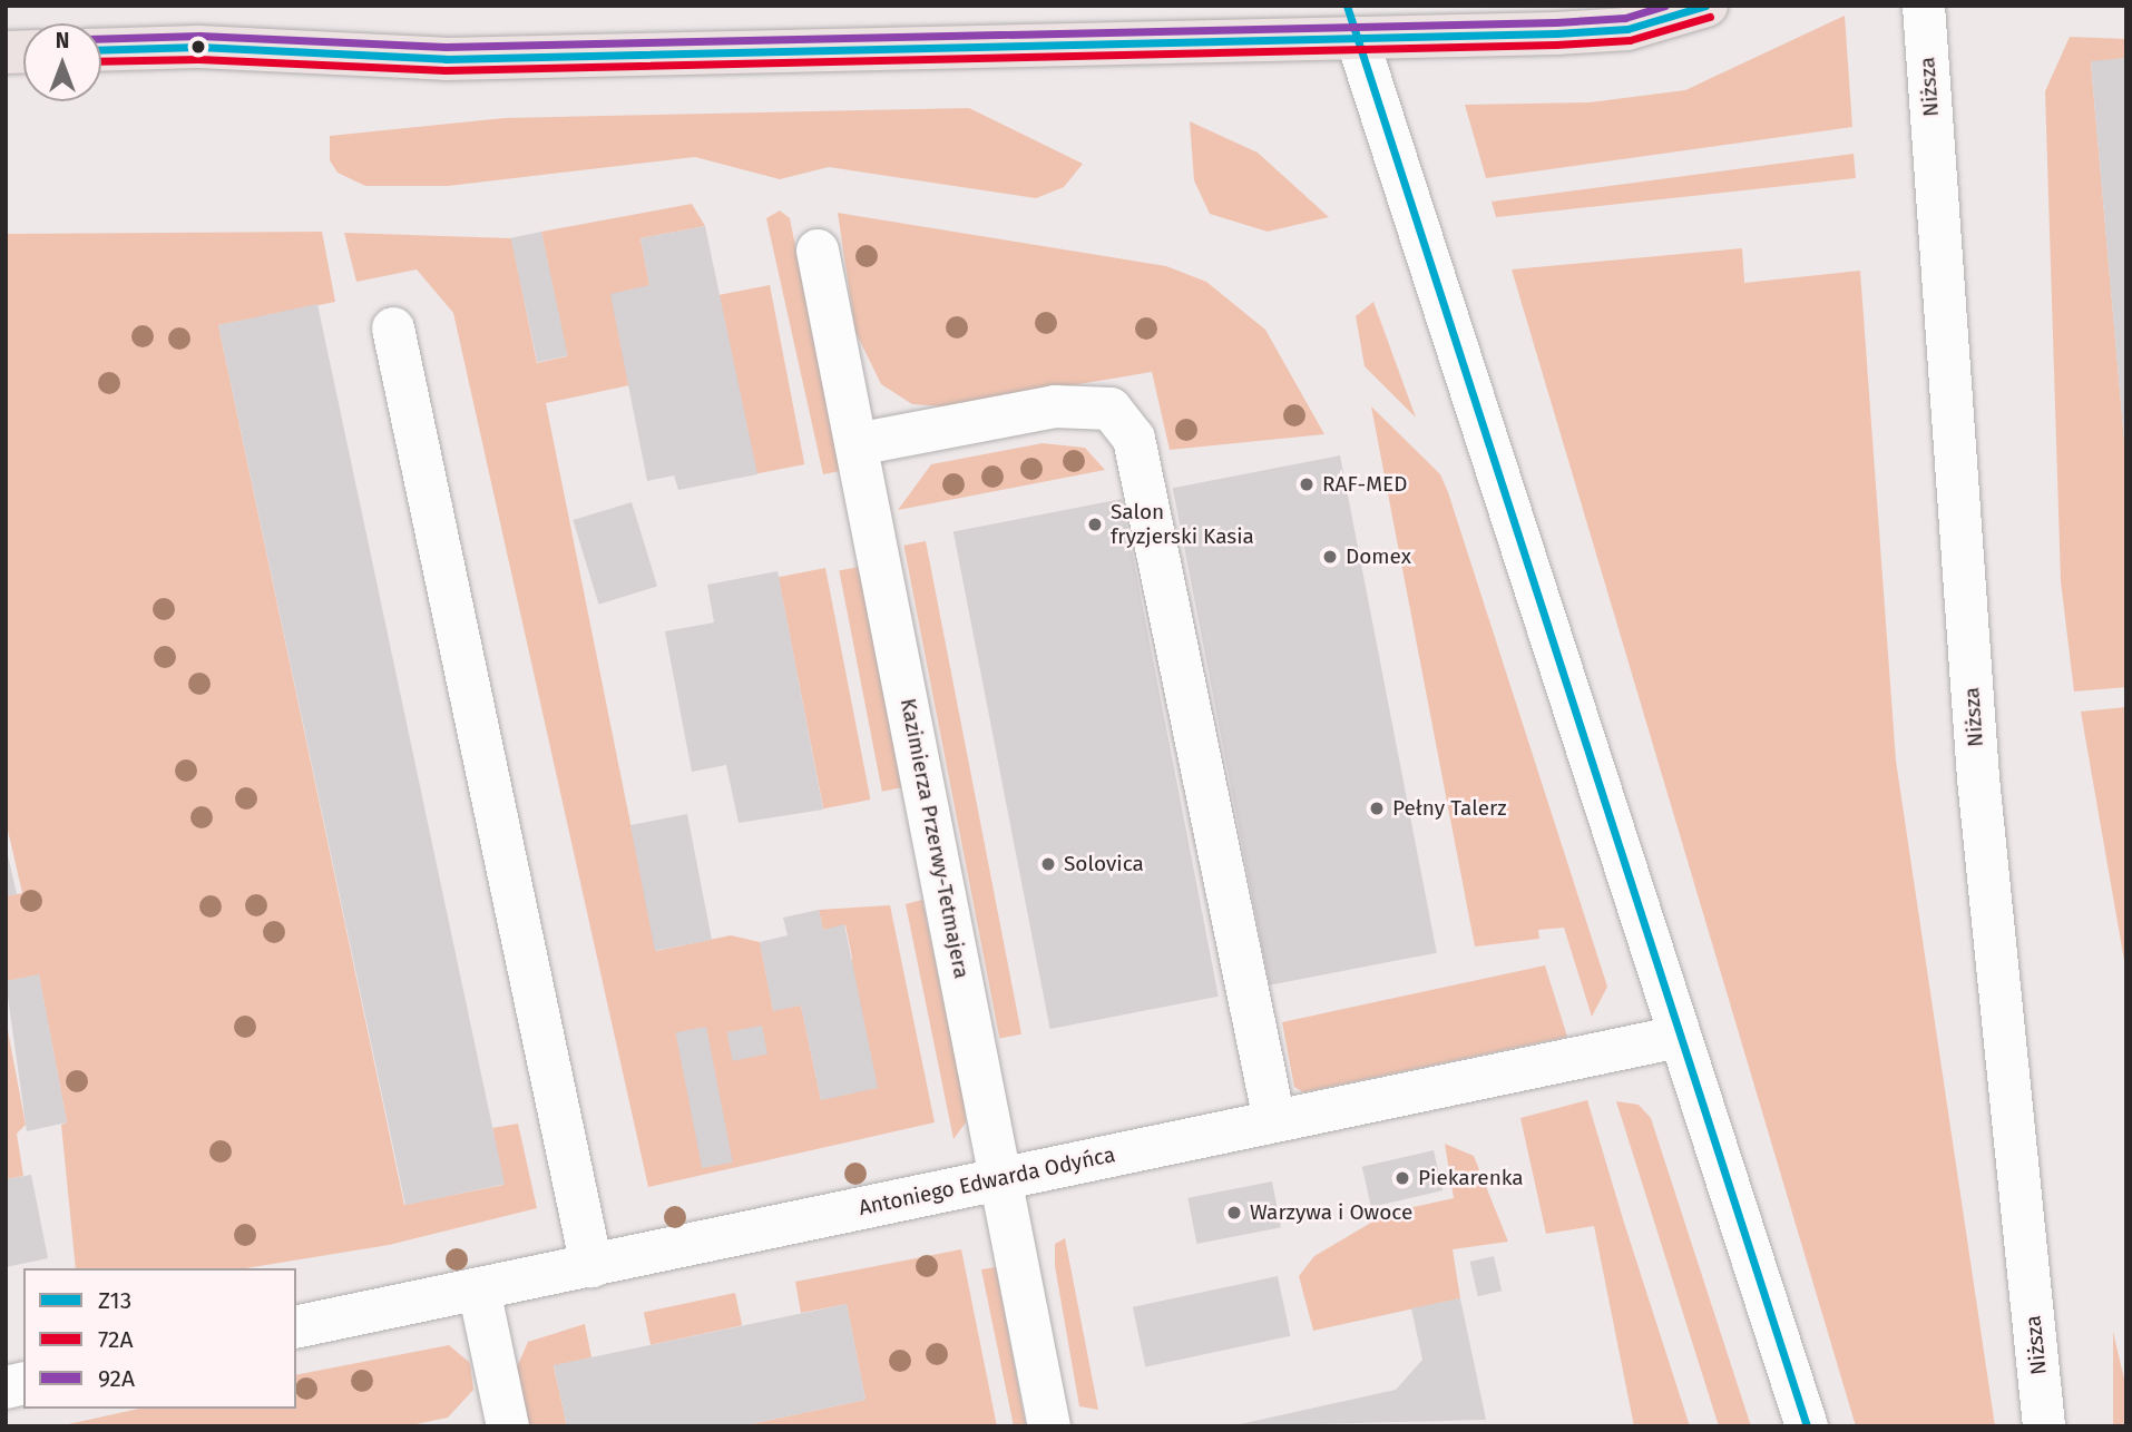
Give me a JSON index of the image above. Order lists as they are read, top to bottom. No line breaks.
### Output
{"streets":{"street":["Niższa","Kazimierza Przerwy-Tetmajera","Antoniego Edwarda Odyńca"]},"crossings":[["Kazimierza Przerwy-Tetmajera","Antoniego Edwarda Odyńca"]],"places":["RAF-MED","Salon fryzjerski Kasia","Domex","Pełny Talerz","Solovica","Piekarenka","Warzywa i Owoce"],"lines":["transit line Z13","transit line 92A","transit line 72A"],"legend":["Z13","72A","92A"],"north":"top"}
